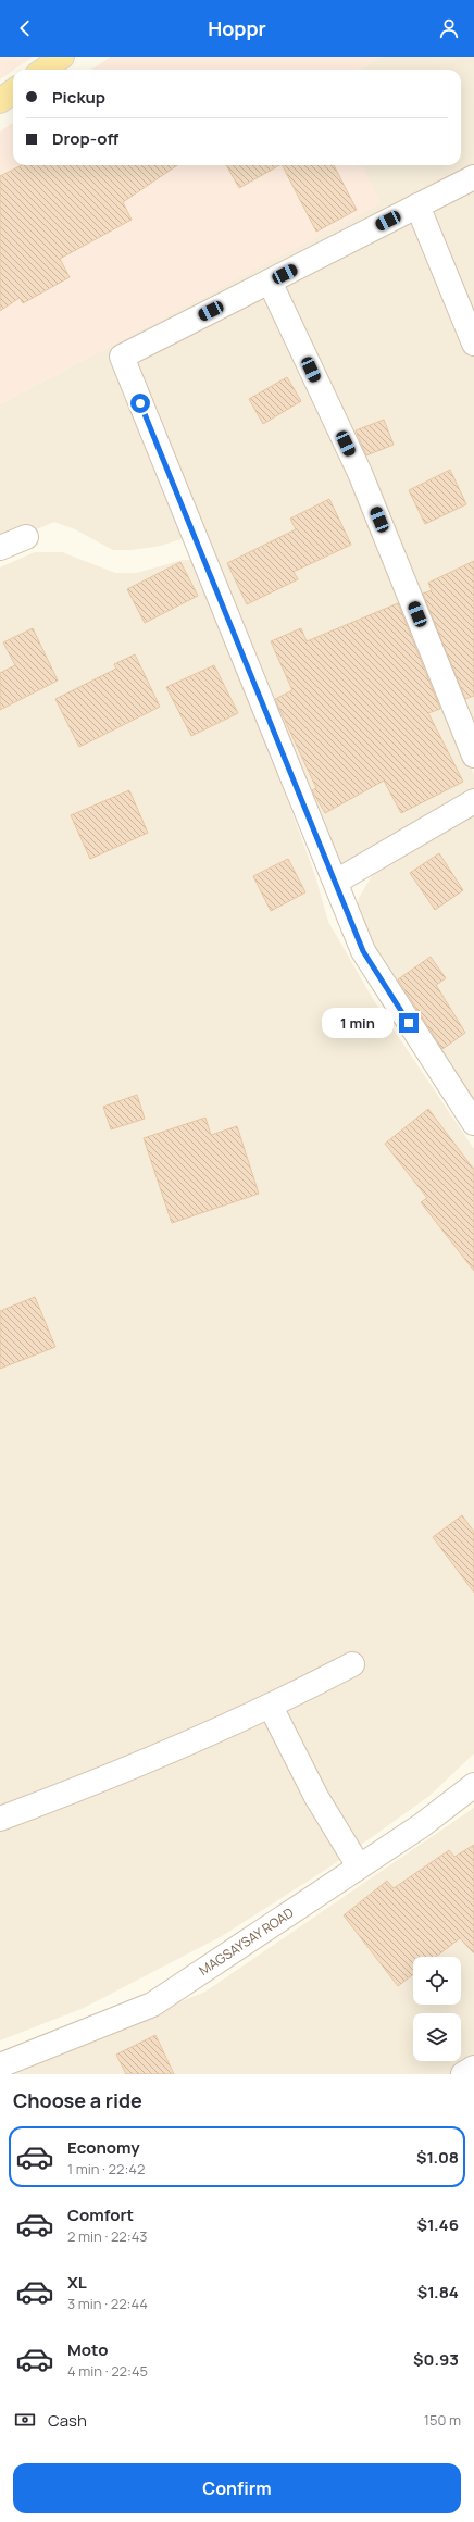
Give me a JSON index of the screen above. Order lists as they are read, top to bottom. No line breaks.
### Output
{"streets":{"street":["MAGSAYSAY ROAD"]},"page":{"header":"Hoppr","banner":["Pickup","Drop-off"],"bubble":"1 min","heading":"Choose a ride","list":[{"name":"Economy","note":"1 min · 22:42","value":"$1.08"},{"name":"Comfort","note":"2 min · 22:43","value":"$1.46"},{"name":"XL","note":"3 min · 22:44","value":"$1.84"},{"name":"Moto","note":"4 min · 22:45","value":"$0.93"}],"pay":["Cash","150 m"],"buttons":"Confirm"}}
